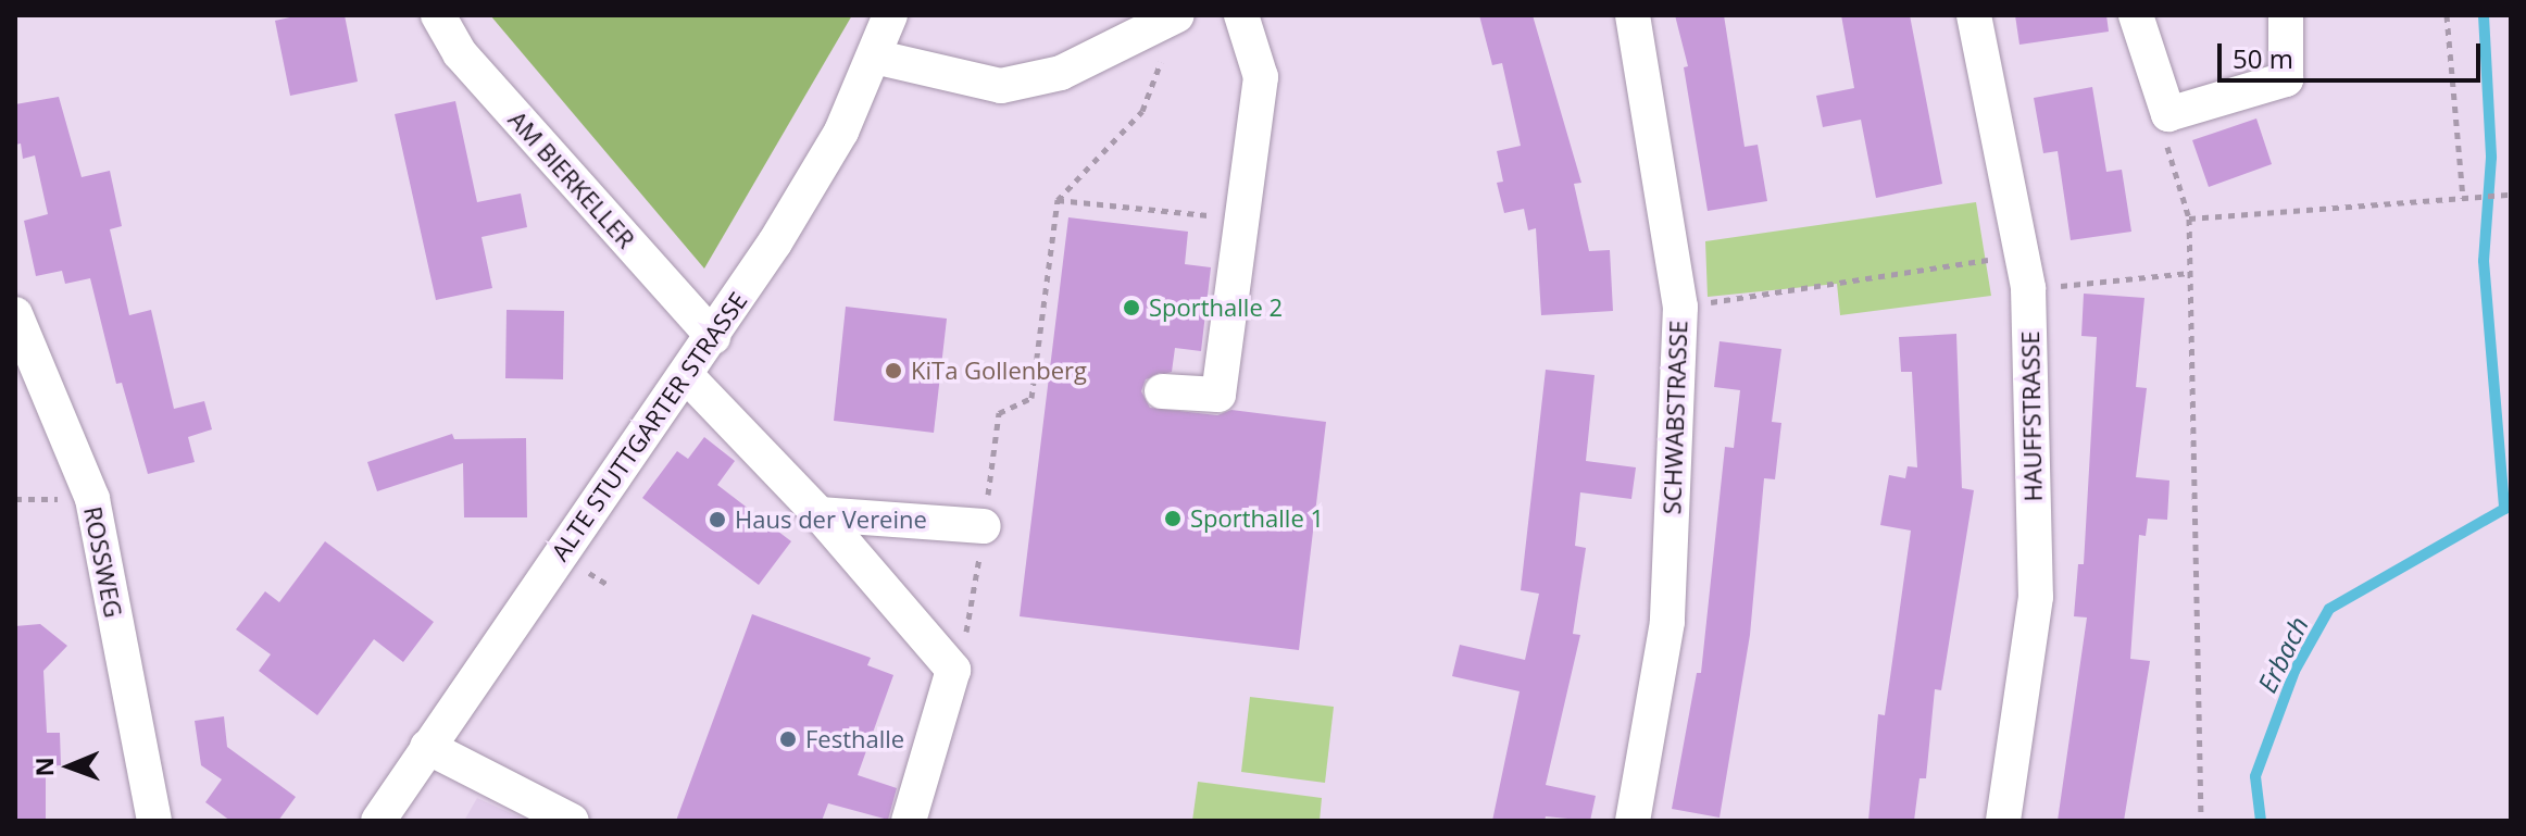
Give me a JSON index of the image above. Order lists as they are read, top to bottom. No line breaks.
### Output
{"streets":{"street":["AM BIERKELLER","HAUFFSTRASSE","SCHWABSTRASSE","ALTE STUTTGARTER STRASSE","ROSSWEG"]},"crossings":[["AM BIERKELLER","ALTE STUTTGARTER STRASSE"]],"water":["Erbach"],"places":["Sporthalle 2","KiTa Gollenberg","Sporthalle 1","Haus der Vereine","Festhalle"],"scale_bar":"50 m","north":"left"}
